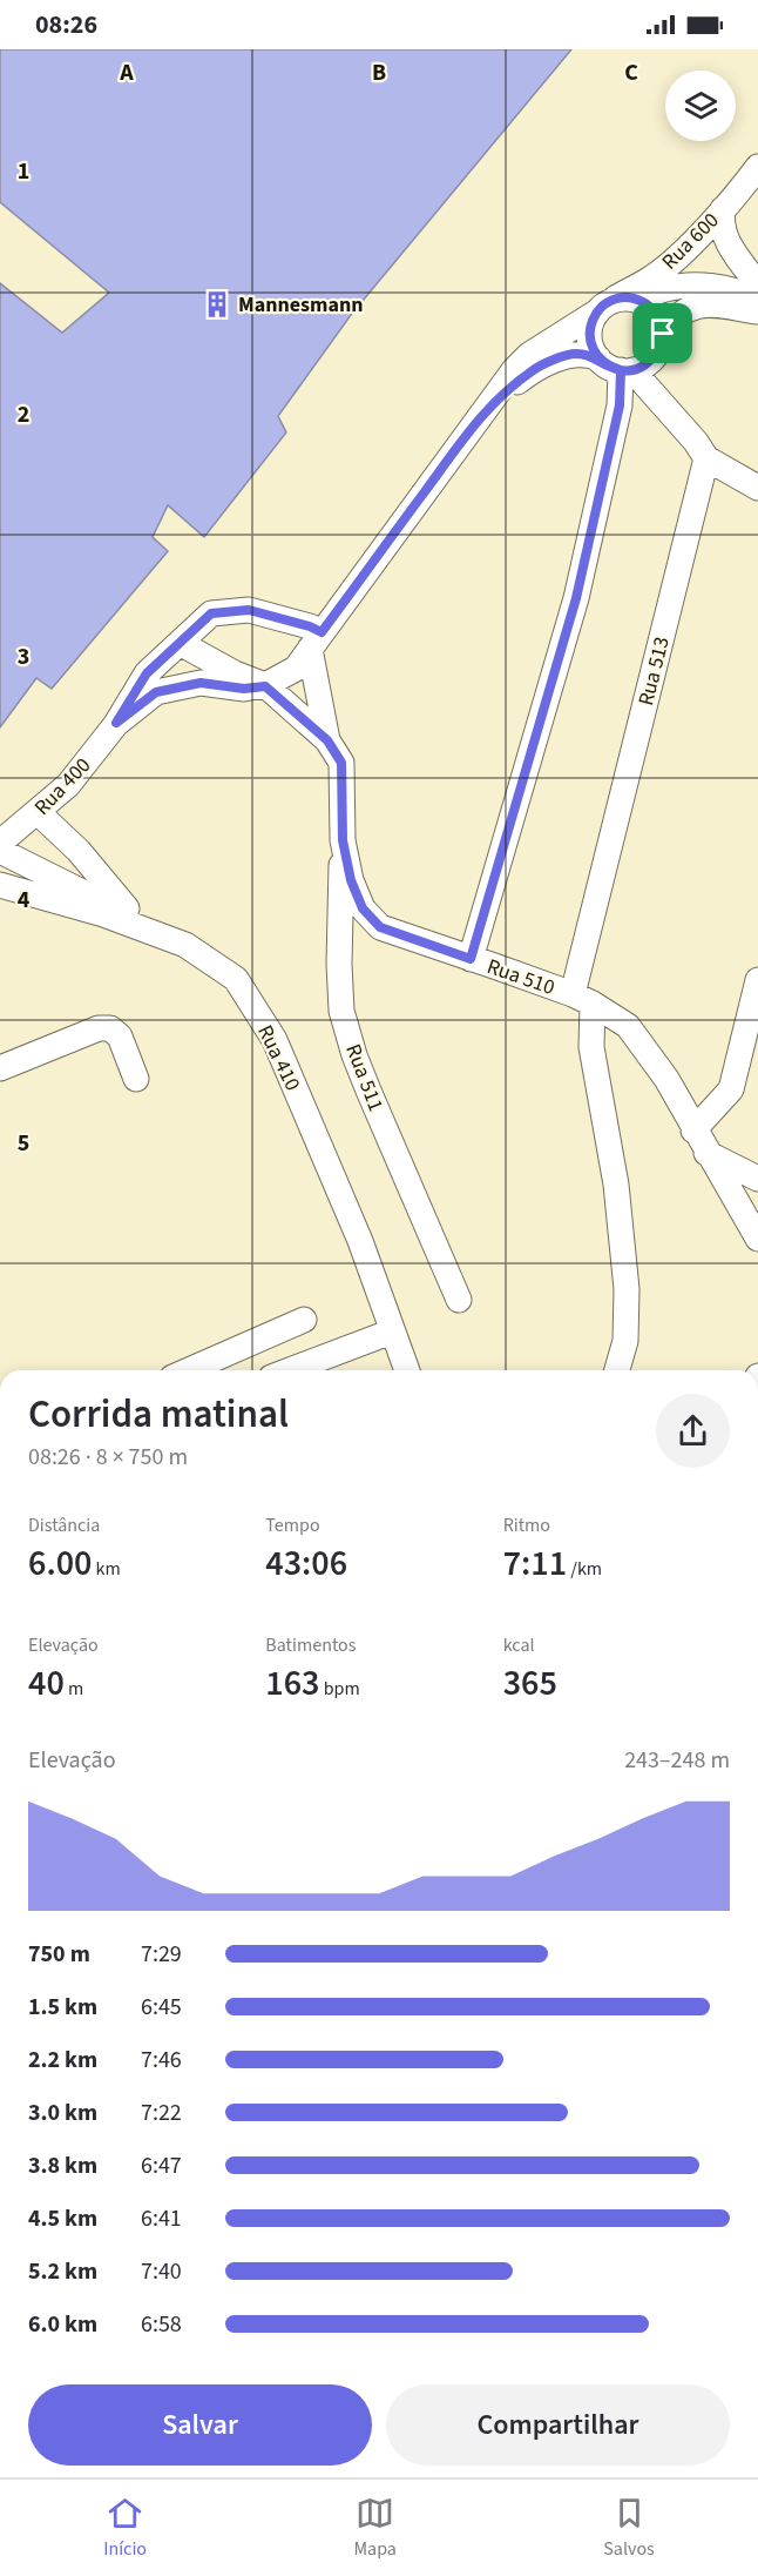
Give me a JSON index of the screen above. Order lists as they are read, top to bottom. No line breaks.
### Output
{"streets":{"street":["Rua 600","Rua 513","Rua 400","Rua 510","Rua 410","Rua 511"]},"crossings":[["Rua 513","Rua 510"],["Rua 510","Rua 511"]],"places":{"building":["Mannesmann"]},"page":{"status":"08:26","heading":["Corrida matinal","08:26 · 8 × 750 m"],"stats":[["Distância","6.00 km"],["Tempo","43:06"],["Ritmo","7:11 /km"],["Elevação","40 m"],["Batimentos","163 bpm"],["kcal","365"]],"chart":["Elevação","243–248 m"],"list":[{"name":"750 m","note":"7:29"},{"name":"1.5 km","note":"6:45"},{"name":"2.2 km","note":"7:46"},{"name":"3.0 km","note":"7:22"},{"name":"3.8 km","note":"6:47"},{"name":"4.5 km","note":"6:41"},{"name":"5.2 km","note":"7:40"},{"name":"6.0 km","note":"6:58"}],"buttons":["Salvar","Compartilhar"],"tabs":["Início","Mapa","Salvos"]},"grid":{"columns":["A","B","C"],"rows":["1","2","3","4","5"]}}
